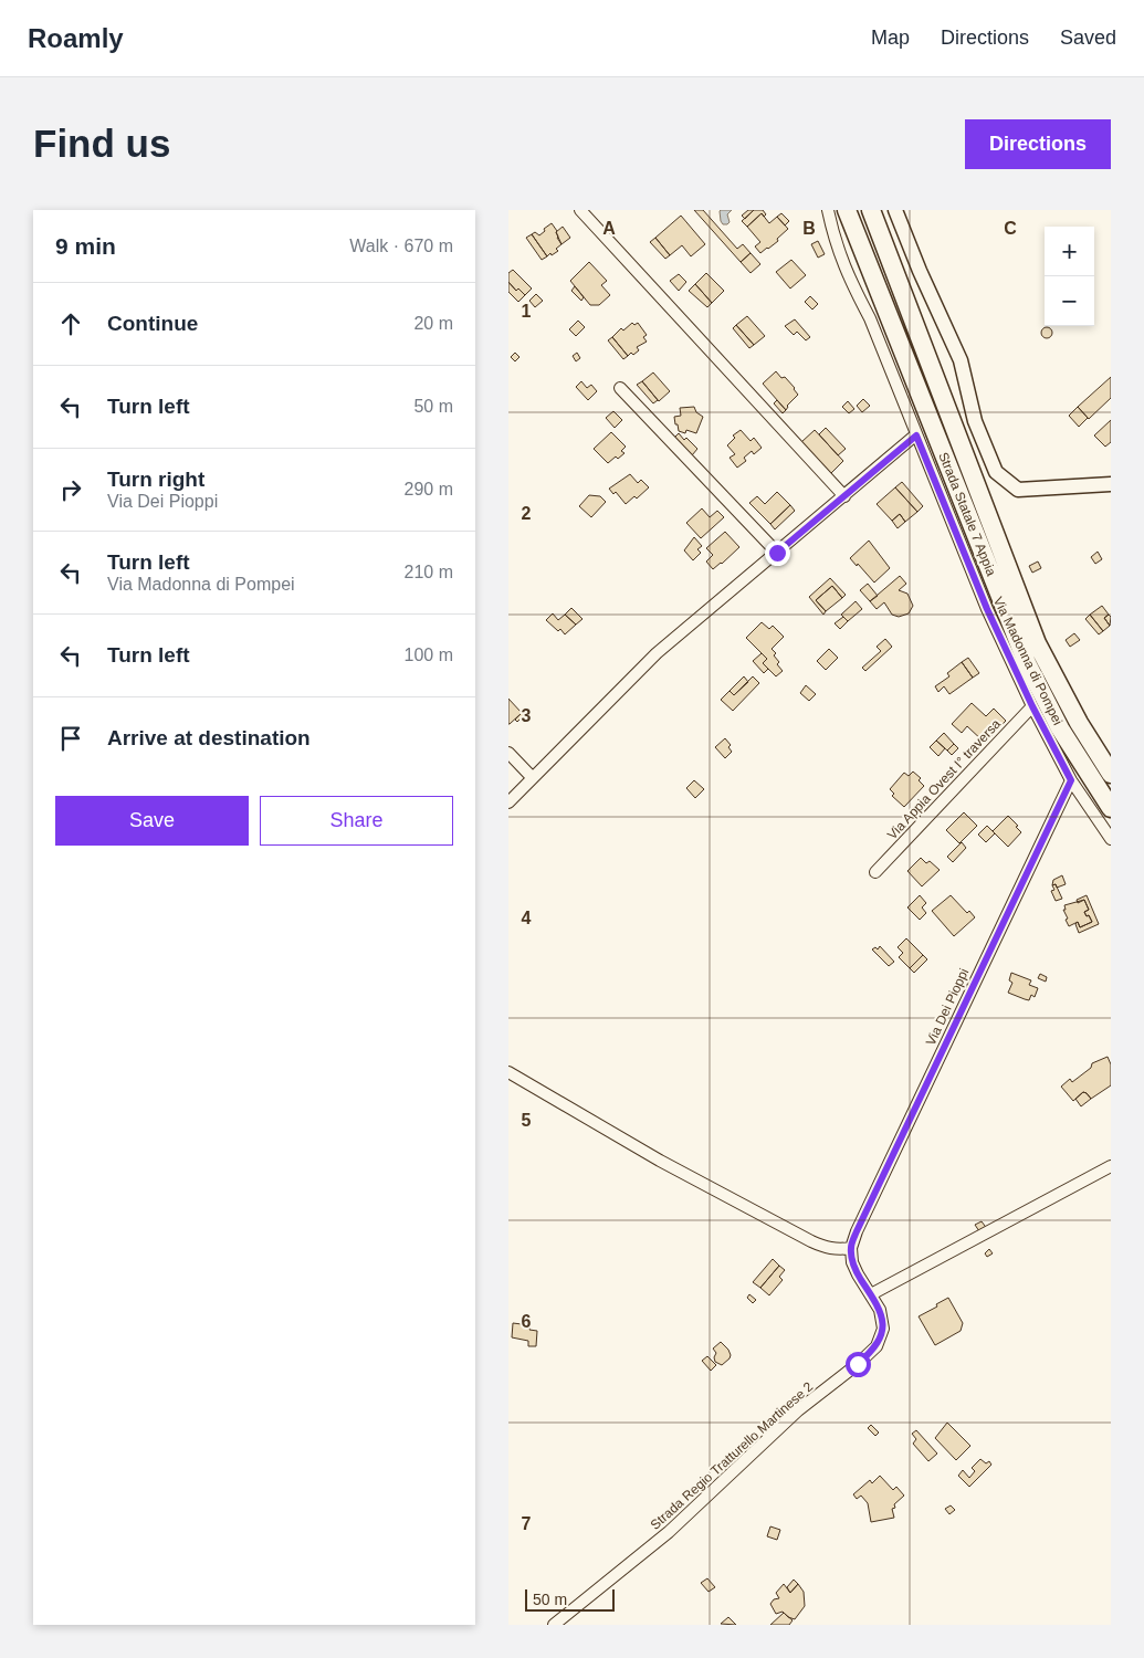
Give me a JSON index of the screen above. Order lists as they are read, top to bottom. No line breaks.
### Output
{"streets":{"highway":["Strada Statale 7 Appia"],"street":["Via Madonna di Pompei","Via Appia Ovest I° traversa","Via Dei Pioppi","Strada Regio Tratturello Martinese 2"]},"crossings":[["Via Madonna di Pompei","Via Appia Ovest I° traversa"],["Via Madonna di Pompei","Via Dei Pioppi"],["Via Dei Pioppi","Strada Regio Tratturello Martinese 2"]],"scale_bar":"50 m","page":{"header":"Roamly","nav":["Map","Directions","Saved"],"buttons":["Directions",["Save","Share"]],"title":"Find us","heading":["9 min","Walk · 670 m"],"map_buttons":["+","−"],"list":[["Continue","20 m"],["Turn left","50 m"],["Turn right","Via Dei Pioppi","290 m"],["Turn left","Via Madonna di Pompei","210 m"],["Turn left","100 m"],"Arrive at destination"],"scale":"50 m"},"grid":{"columns":["A","B","C"],"rows":["1","2","3","4","5","6","7"]}}
